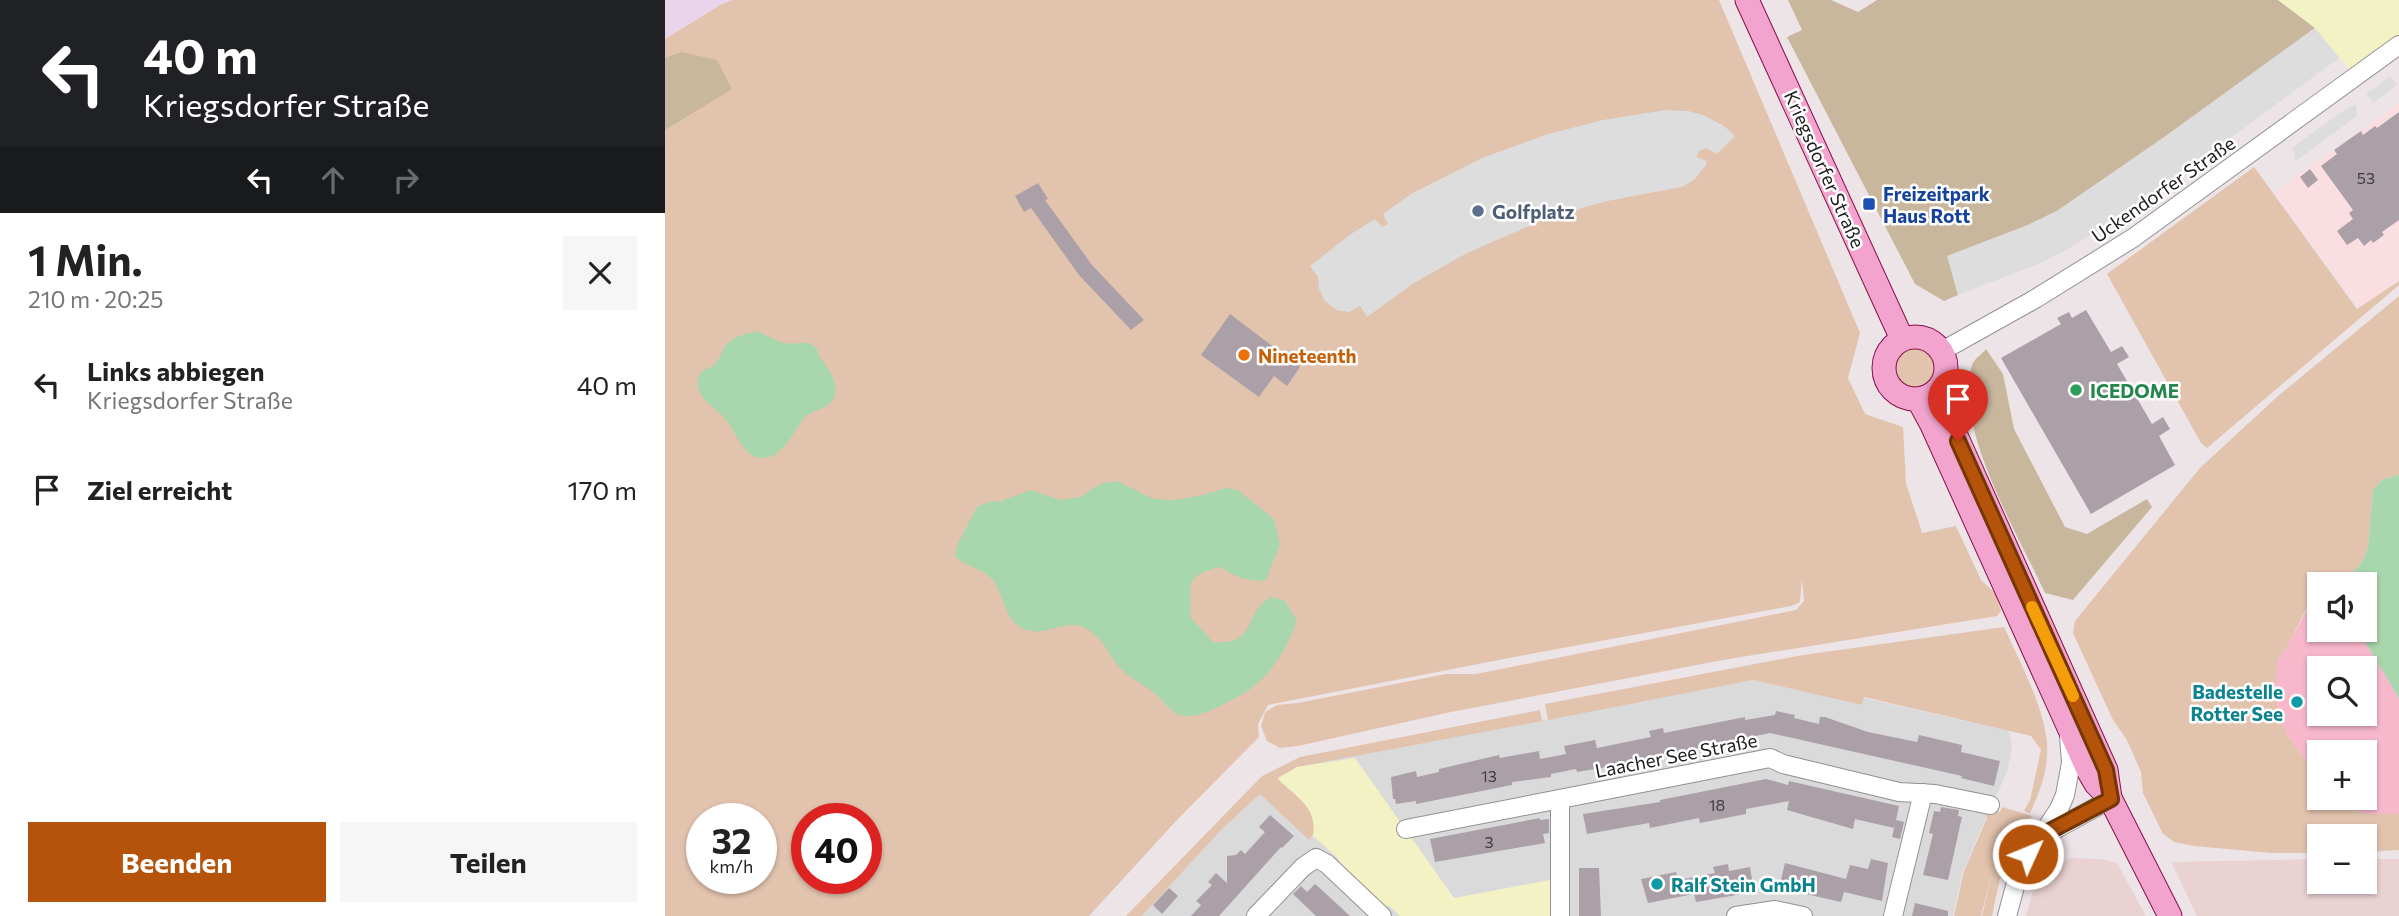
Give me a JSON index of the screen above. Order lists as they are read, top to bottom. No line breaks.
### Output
{"streets":{"main road":["Kriegsdorfer Straße"],"street":["Uckendorfer Straße","Laacher See Straße"]},"crossings":[["Kriegsdorfer Straße","Uckendorfer Straße"]],"places":{"transit":["Freizeitpark Haus Rott"],"other":["Golfplatz","Nineteenth","ICEDOME","Badestelle Rotter See","Ralf Stein GmbH"]},"house_numbers":["53","13","18","3"],"page":{"turn":["40 m","Kriegsdorfer Straße"],"heading":["1 Min.","210 m · 20:25"],"list":[{"name":"Links abbiegen","note":"Kriegsdorfer Straße","value":"40 m"},{"name":"Ziel erreicht","value":"170 m"}],"map_buttons":["+","−"],"speed":"32 km/h","limit":"40","buttons":["Beenden","Teilen"]}}
